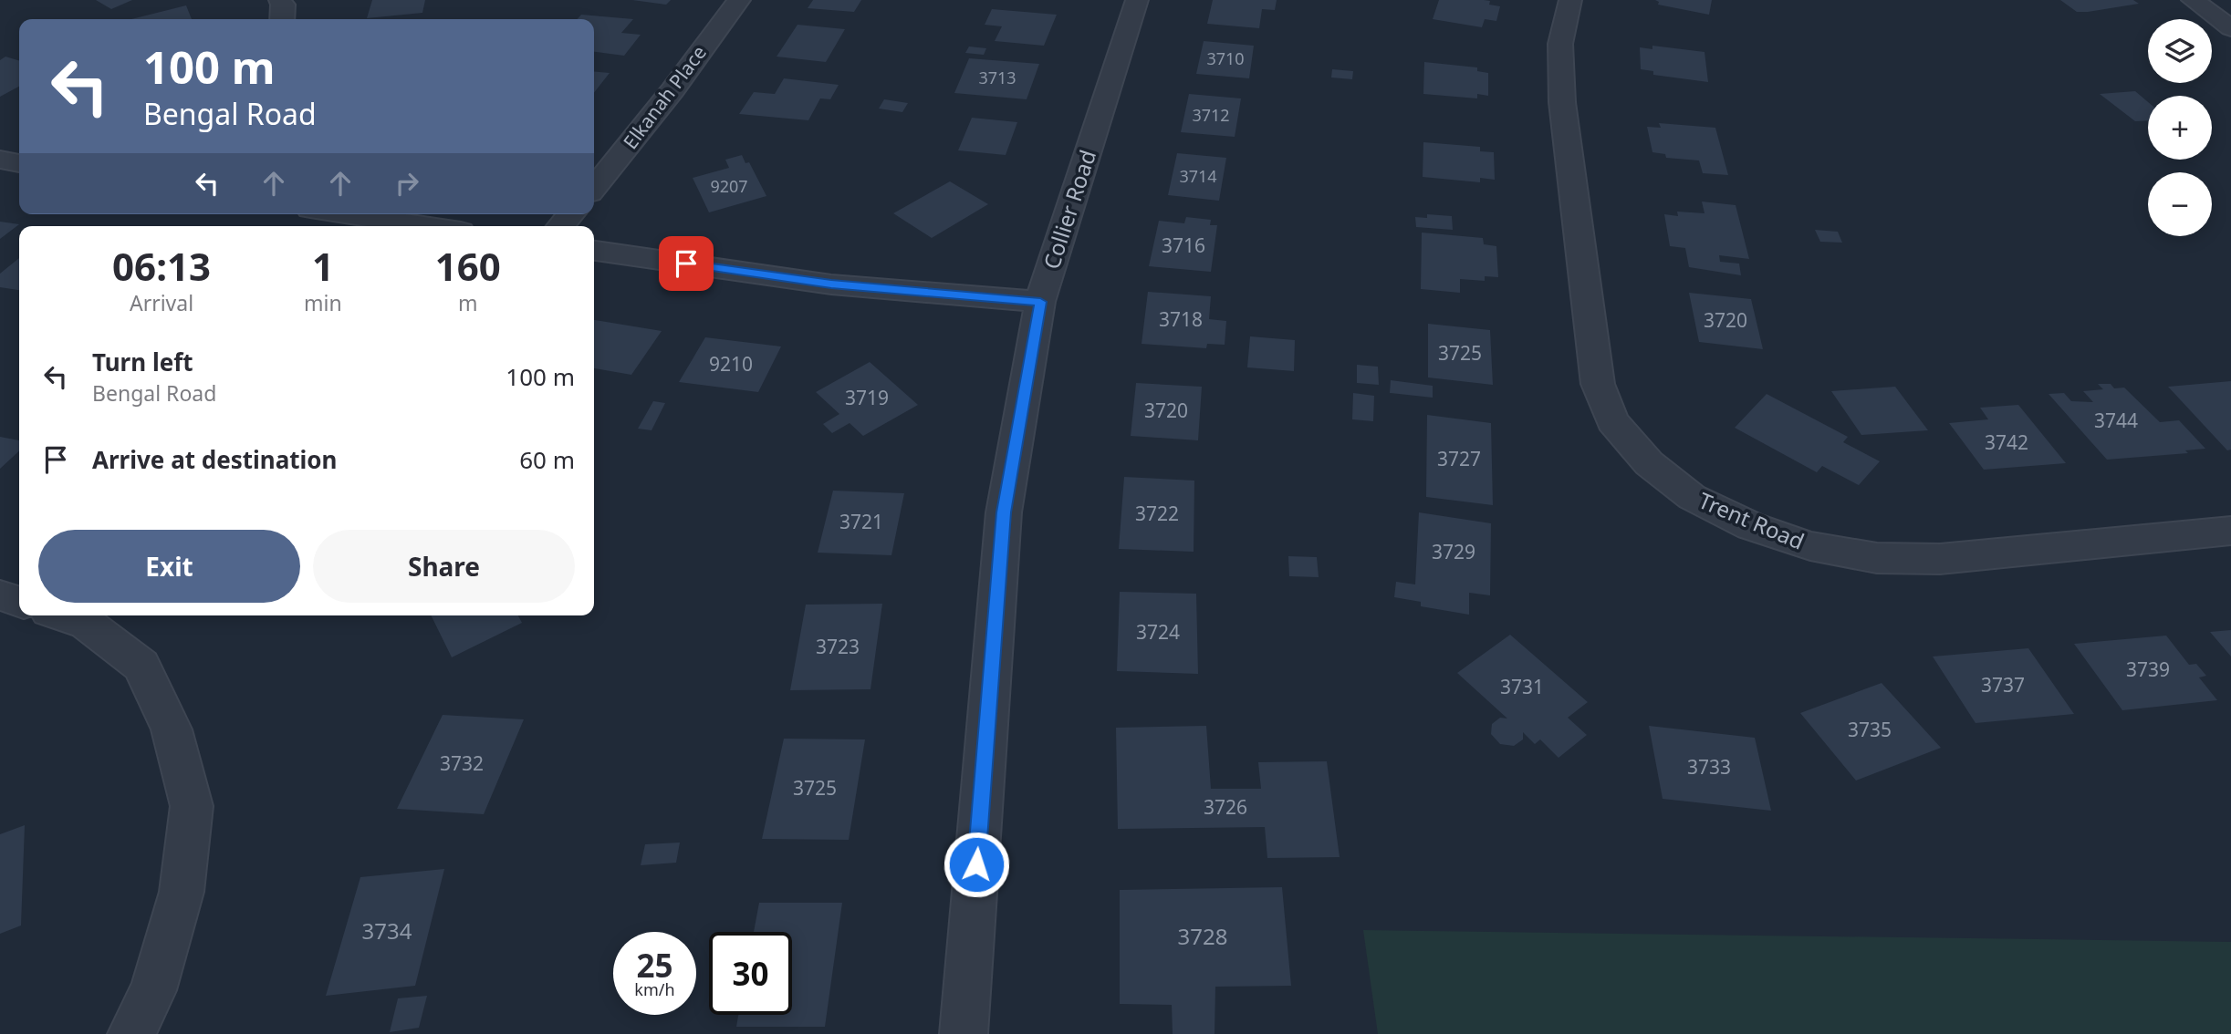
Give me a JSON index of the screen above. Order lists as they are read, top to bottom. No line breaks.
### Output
{"streets":{"street":["Elkanah Place","Collier Road","Trent Road"]},"house_numbers":["3710","3713","3712","3714","9207","3716","3718","3720","3725","9210","3719","3720","3744","3742","3727","3722","3721","3729","3724","3723","3739","3737","3731","3735","3732","3733","3725","3726","3734","3728"],"page":{"map_buttons":["+","−"],"turn":["100 m","Bengal Road"],"eta":["06:13","Arrival","1","min","160","m"],"list":[{"name":"Turn left","note":"Bengal Road","value":"100 m"},{"name":"Arrive at destination","value":"60 m"}],"buttons":["Exit","Share"],"speed":"25 km/h","limit":"30"}}
